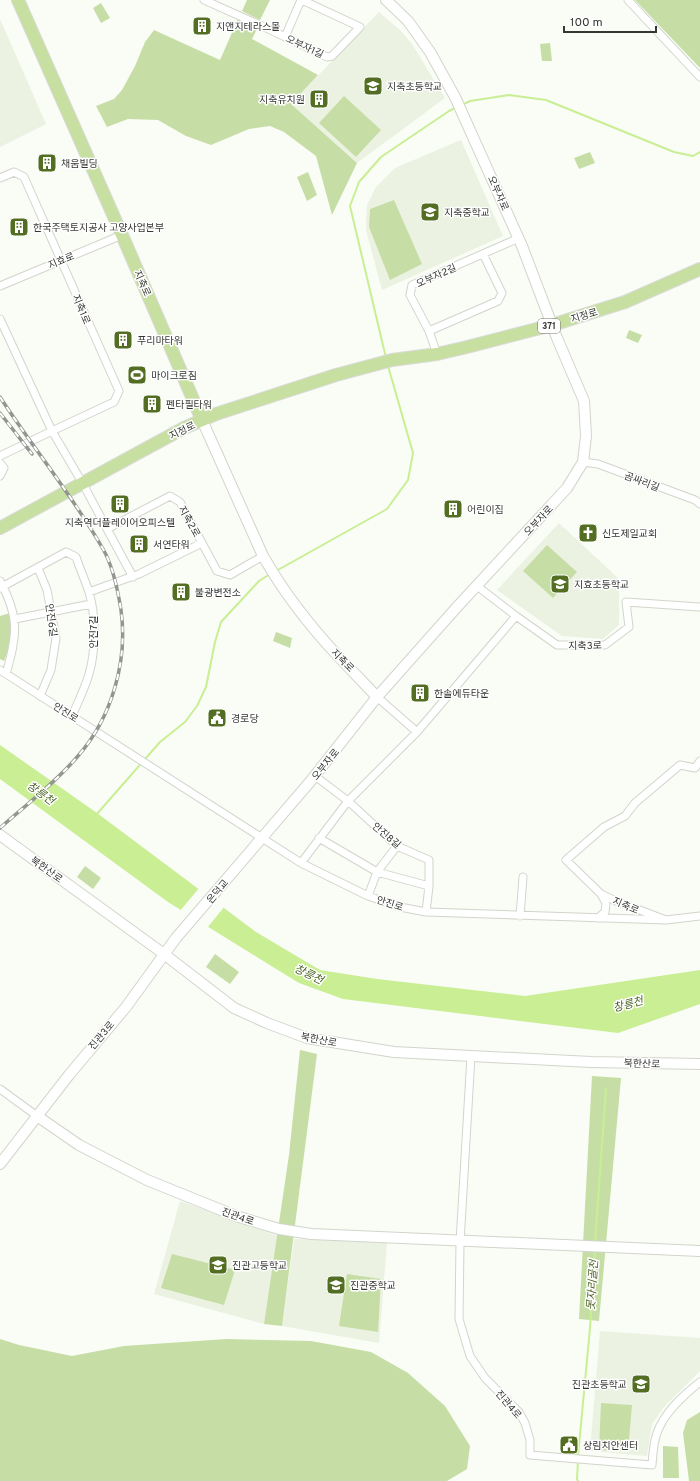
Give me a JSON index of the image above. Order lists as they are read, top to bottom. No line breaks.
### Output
{"streets":{"main road":["오부자로","지축로","지정로","371","북한산로","은덕교","진관3로","진관4로"],"street":["오부자1길","지효로","오부자2길","지축1로","곰싸리길","지축2로","안진6길","안진7길","지축3로","안진로","안진8길"]},"crossings":[["오부자로","오부자2길"],["오부자로","지축로"],["오부자로","지정로"],["오부자로","곰싸리길"],["오부자로","지축3로"],["오부자로","안진로"],["오부자로","안진8길"],["오부자로","은덕교"],["지효로","지축로"],["지효로","지축1로"],["오부자2길","지정로"],["지축로","지정로"],["지축로","지축2로"],["지축로","안진로"],["안진6길","안진7길"],["안진6길","안진로"],["안진7길","안진로"],["안진로","안진8길"],["북한산로","은덕교"],["북한산로","진관3로"],["은덕교","진관3로"],["진관3로","진관4로"]],"water":["창릉천","못자리골천"],"places":{"building":["지앤지테라스몰","지축유치원","채움빌딩","한국주택토지공사 고양사업본부","푸리마타워","펜타필타워","지축역더플레이어오피스텔","어린이집","서연타워","불광변전소","한솔에듀타운"],"school or university":["지축초등학교","지축중학교","지효초등학교","진관고등학교","진관중학교","진관초등학교"],"sports":["마이크로짐"],"church":["신도제일교회"],"public building":["경로당","상림치안센터"]},"scale_bar":"100 m"}
